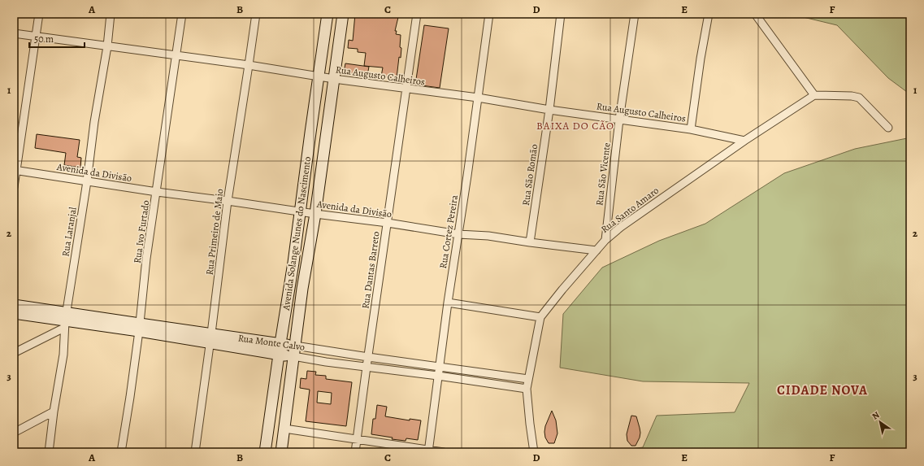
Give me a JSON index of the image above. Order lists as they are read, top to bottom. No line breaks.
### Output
{"streets":{"main road":["Avenida Solange Nunes do Nascimento","Rua Monte Calvo"],"street":["Rua Augusto Calheiros","Avenida da Divisão","Rua São Vicente","Rua São Romão","Rua Santo Amaro","Rua Laranjal","Rua Ivo Furtado","Rua Primeiro de Maio","Rua Cortez Pereira","Rua Dantas Barreto"]},"crossings":[["Rua Augusto Calheiros","Rua São Vicente"],["Rua Augusto Calheiros","Rua São Romão"],["Rua Augusto Calheiros","Rua Santo Amaro"],["Rua Augusto Calheiros","Rua Laranjal"],["Rua Augusto Calheiros","Rua Ivo Furtado"],["Rua Augusto Calheiros","Rua Primeiro de Maio"],["Rua Augusto Calheiros","Rua Cortez Pereira"],["Rua Augusto Calheiros","Avenida Solange Nunes do Nascimento"],["Rua Augusto Calheiros","Rua Dantas Barreto"],["Avenida da Divisão","Rua São Romão"],["Avenida da Divisão","Rua Santo Amaro"],["Avenida da Divisão","Rua Laranjal"],["Avenida da Divisão","Rua Ivo Furtado"],["Avenida da Divisão","Rua Primeiro de Maio"],["Avenida da Divisão","Rua Cortez Pereira"],["Avenida da Divisão","Avenida Solange Nunes do Nascimento"],["Avenida da Divisão","Rua Dantas Barreto"],["Rua São Vicente","Rua Santo Amaro"],["Rua Santo Amaro","Rua Monte Calvo"],["Rua Laranjal","Rua Monte Calvo"],["Rua Ivo Furtado","Rua Monte Calvo"],["Rua Primeiro de Maio","Rua Monte Calvo"],["Rua Cortez Pereira","Rua Monte Calvo"],["Avenida Solange Nunes do Nascimento","Rua Monte Calvo"],["Rua Dantas Barreto","Rua Monte Calvo"]],"districts":["BAIXA DO CÃO","CIDADE NOVA"],"scale_bar":"50 m","north":"top left","grid":{"columns":["A","B","C","D","E","F"],"rows":["1","2","3"]}}
